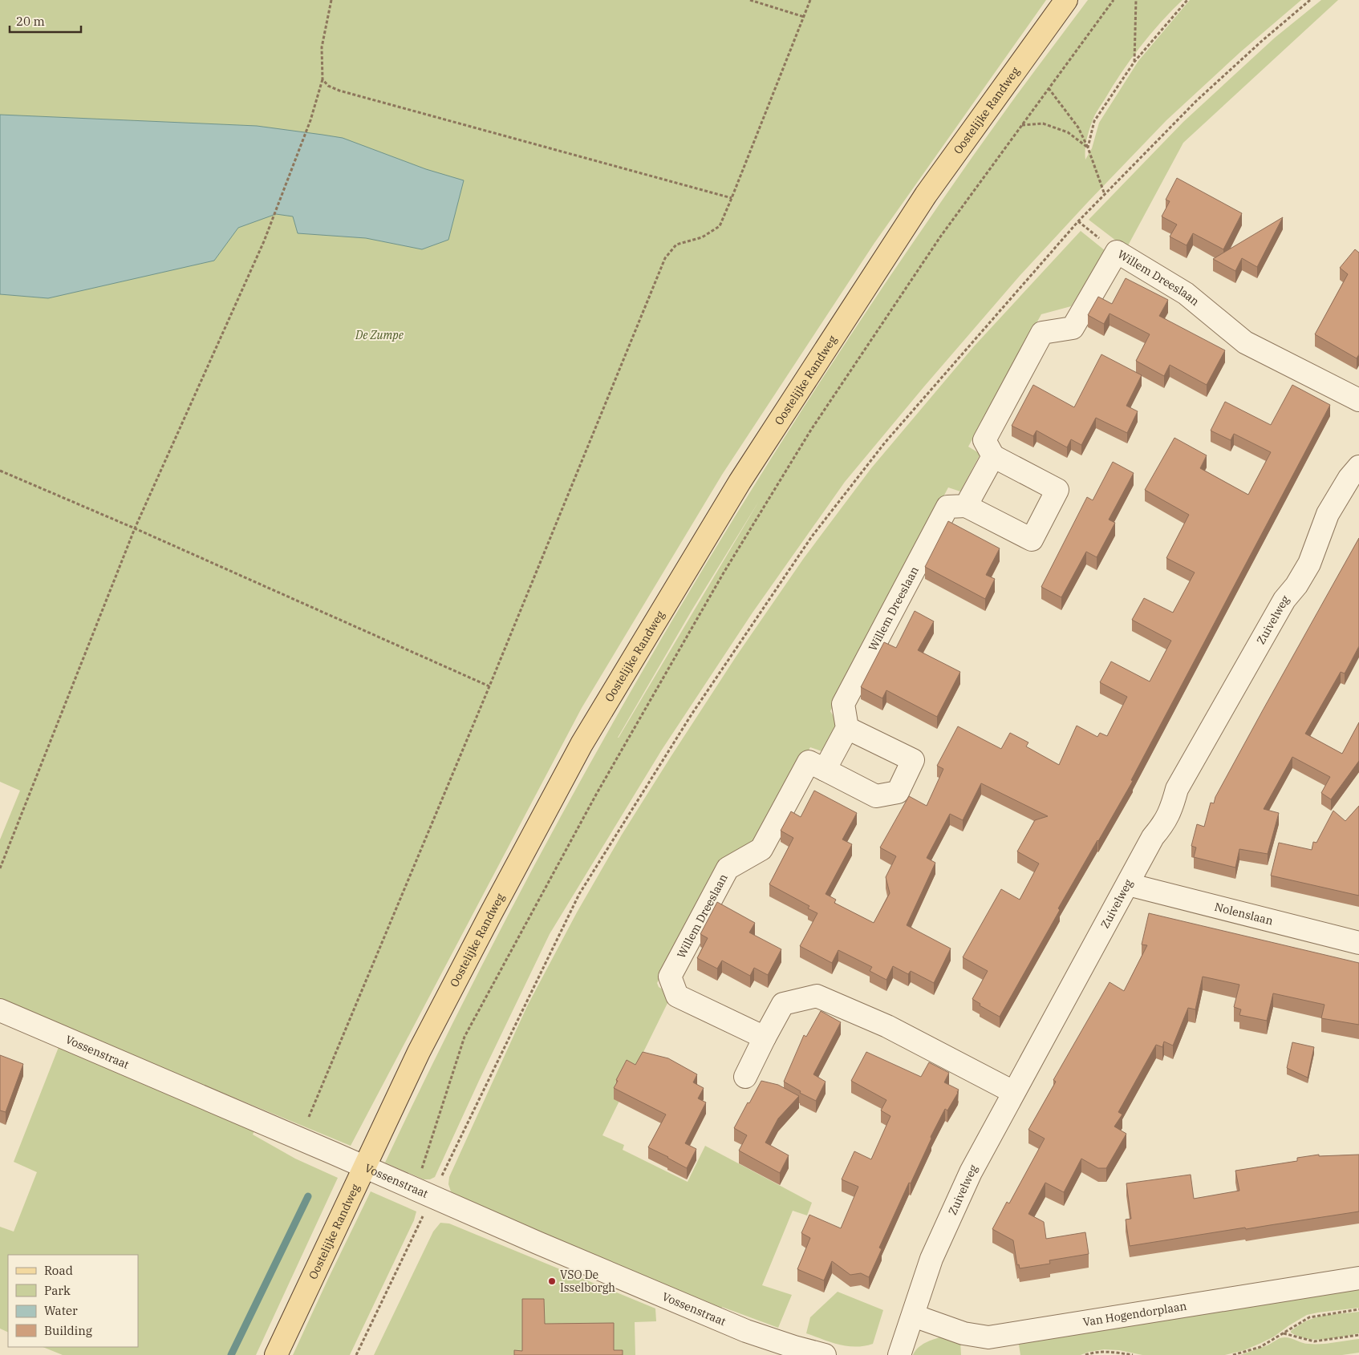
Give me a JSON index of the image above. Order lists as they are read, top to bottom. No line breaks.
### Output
{"streets":{"main road":["Oostelijke Randweg"],"street":["Willem Dreeslaan","Zuivelweg","Nolenslaan","Vossenstraat","Van Hogendorplaan"]},"crossings":[["Oostelijke Randweg","Vossenstraat"],["Zuivelweg","Nolenslaan"],["Zuivelweg","Van Hogendorplaan"]],"parks":["De Zumpe"],"places":["VSO De Isselborgh"],"legend":["Road","Park","Water","Building"],"scale_bar":"20 m"}
